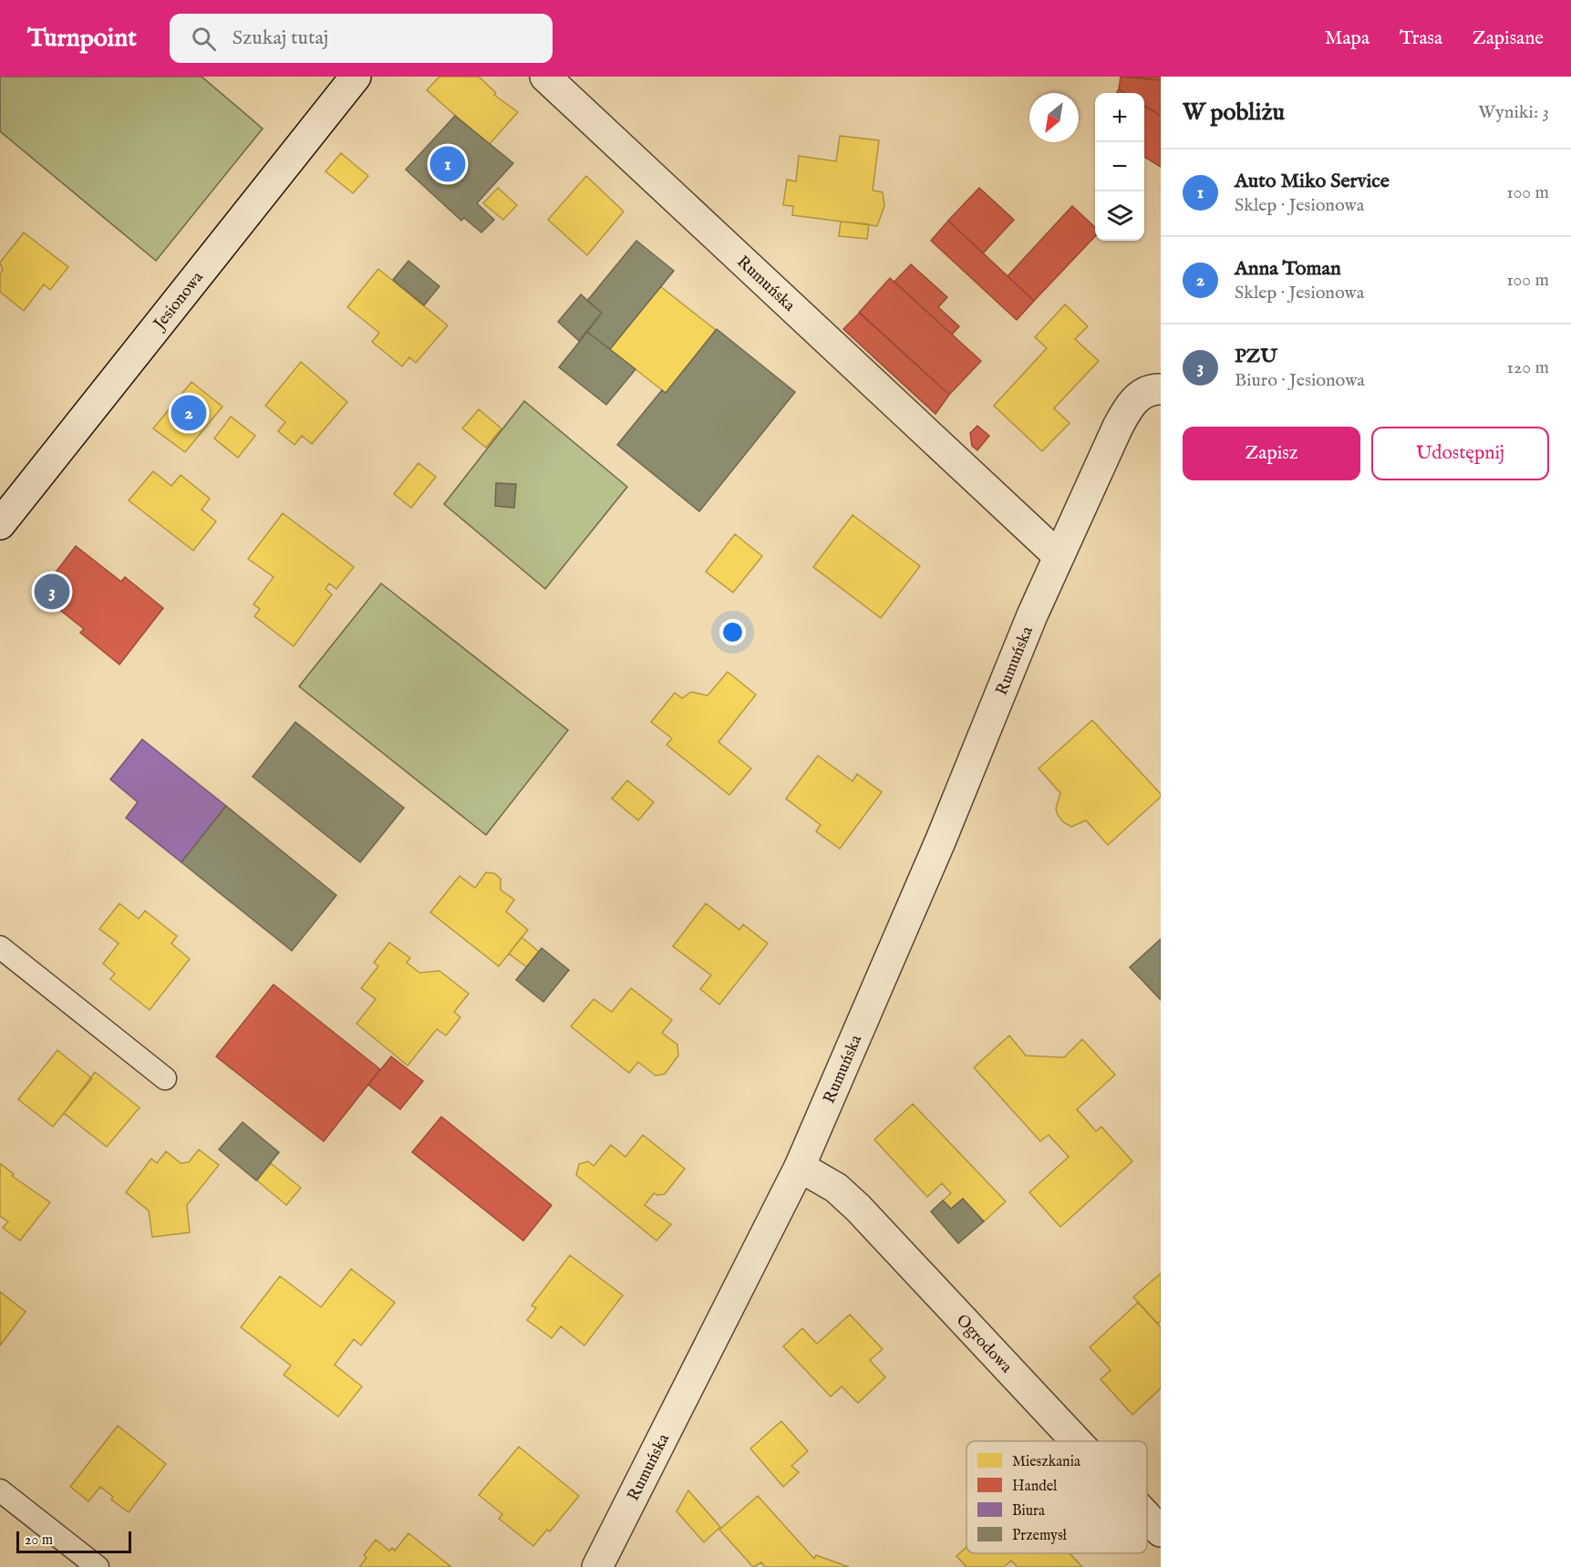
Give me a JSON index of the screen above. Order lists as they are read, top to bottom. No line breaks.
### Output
{"streets":{"street":["Rumuńska","Jesionowa","Ogrodowa"]},"crossings":[["Rumuńska","Ogrodowa"]],"legend":["Mieszkania","Handel","Biura","Przemysł"],"scale_bar":"20 m","north":"bottom left","page":{"header":"Turnpoint","search":"Szukaj tutaj","nav":["Mapa","Trasa","Zapisane"],"heading":["W pobliżu","Wyniki: 3"],"map_buttons":["+","−"],"pins":["1","2","3"],"list":[{"mark":"1","name":"Auto Miko Service","note":"Sklep · Jesionowa","value":"100 m"},{"mark":"2","name":"Anna Toman","note":"Sklep · Jesionowa","value":"100 m"},{"mark":"3","name":"PZU","note":"Biuro · Jesionowa","value":"120 m"}],"buttons":["Zapisz","Udostępnij"],"scale":"20 m"}}
